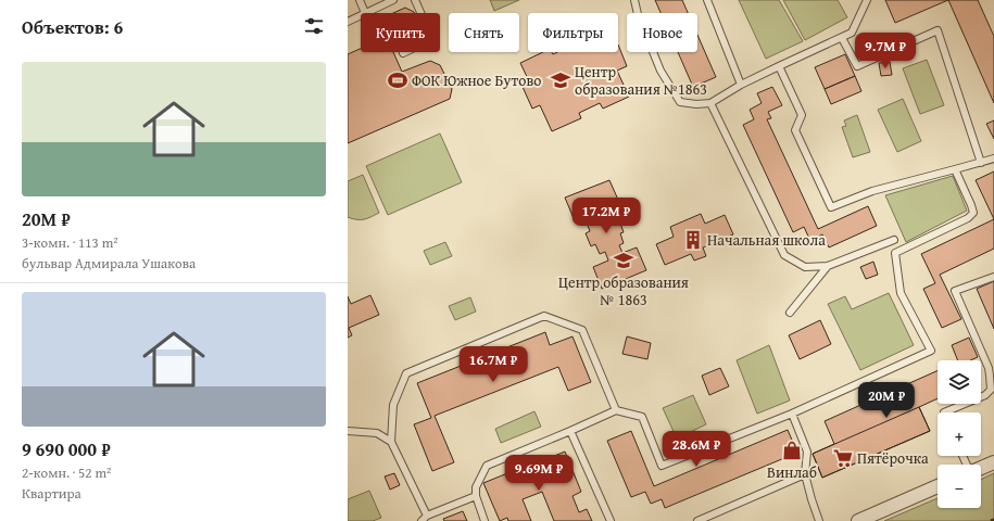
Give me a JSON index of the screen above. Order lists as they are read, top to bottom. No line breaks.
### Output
{"places":{"sports":["ФОК Южное Бутово"],"school or university":["Центр образования №1863","Центр образования № 1863"],"building":["Начальная школа"],"shop":["Винлаб"],"supermarket":["Пятёрочка"]},"page":{"heading":"Объектов: 6","chip":["Купить","Снять","Фильтры","Новое"],"price":["9.7M ₽","17.2M ₽","16.7M ₽","20M ₽","28.6M ₽","9.69M ₽"],"list":[{"name":"20M ₽","note":"3-комн. · 113 m² · бульвар Адмирала Ушакова"},{"name":"9 690 000 ₽","note":"2-комн. · 52 m² · Квартира"}],"map_buttons":["+","−"]}}
